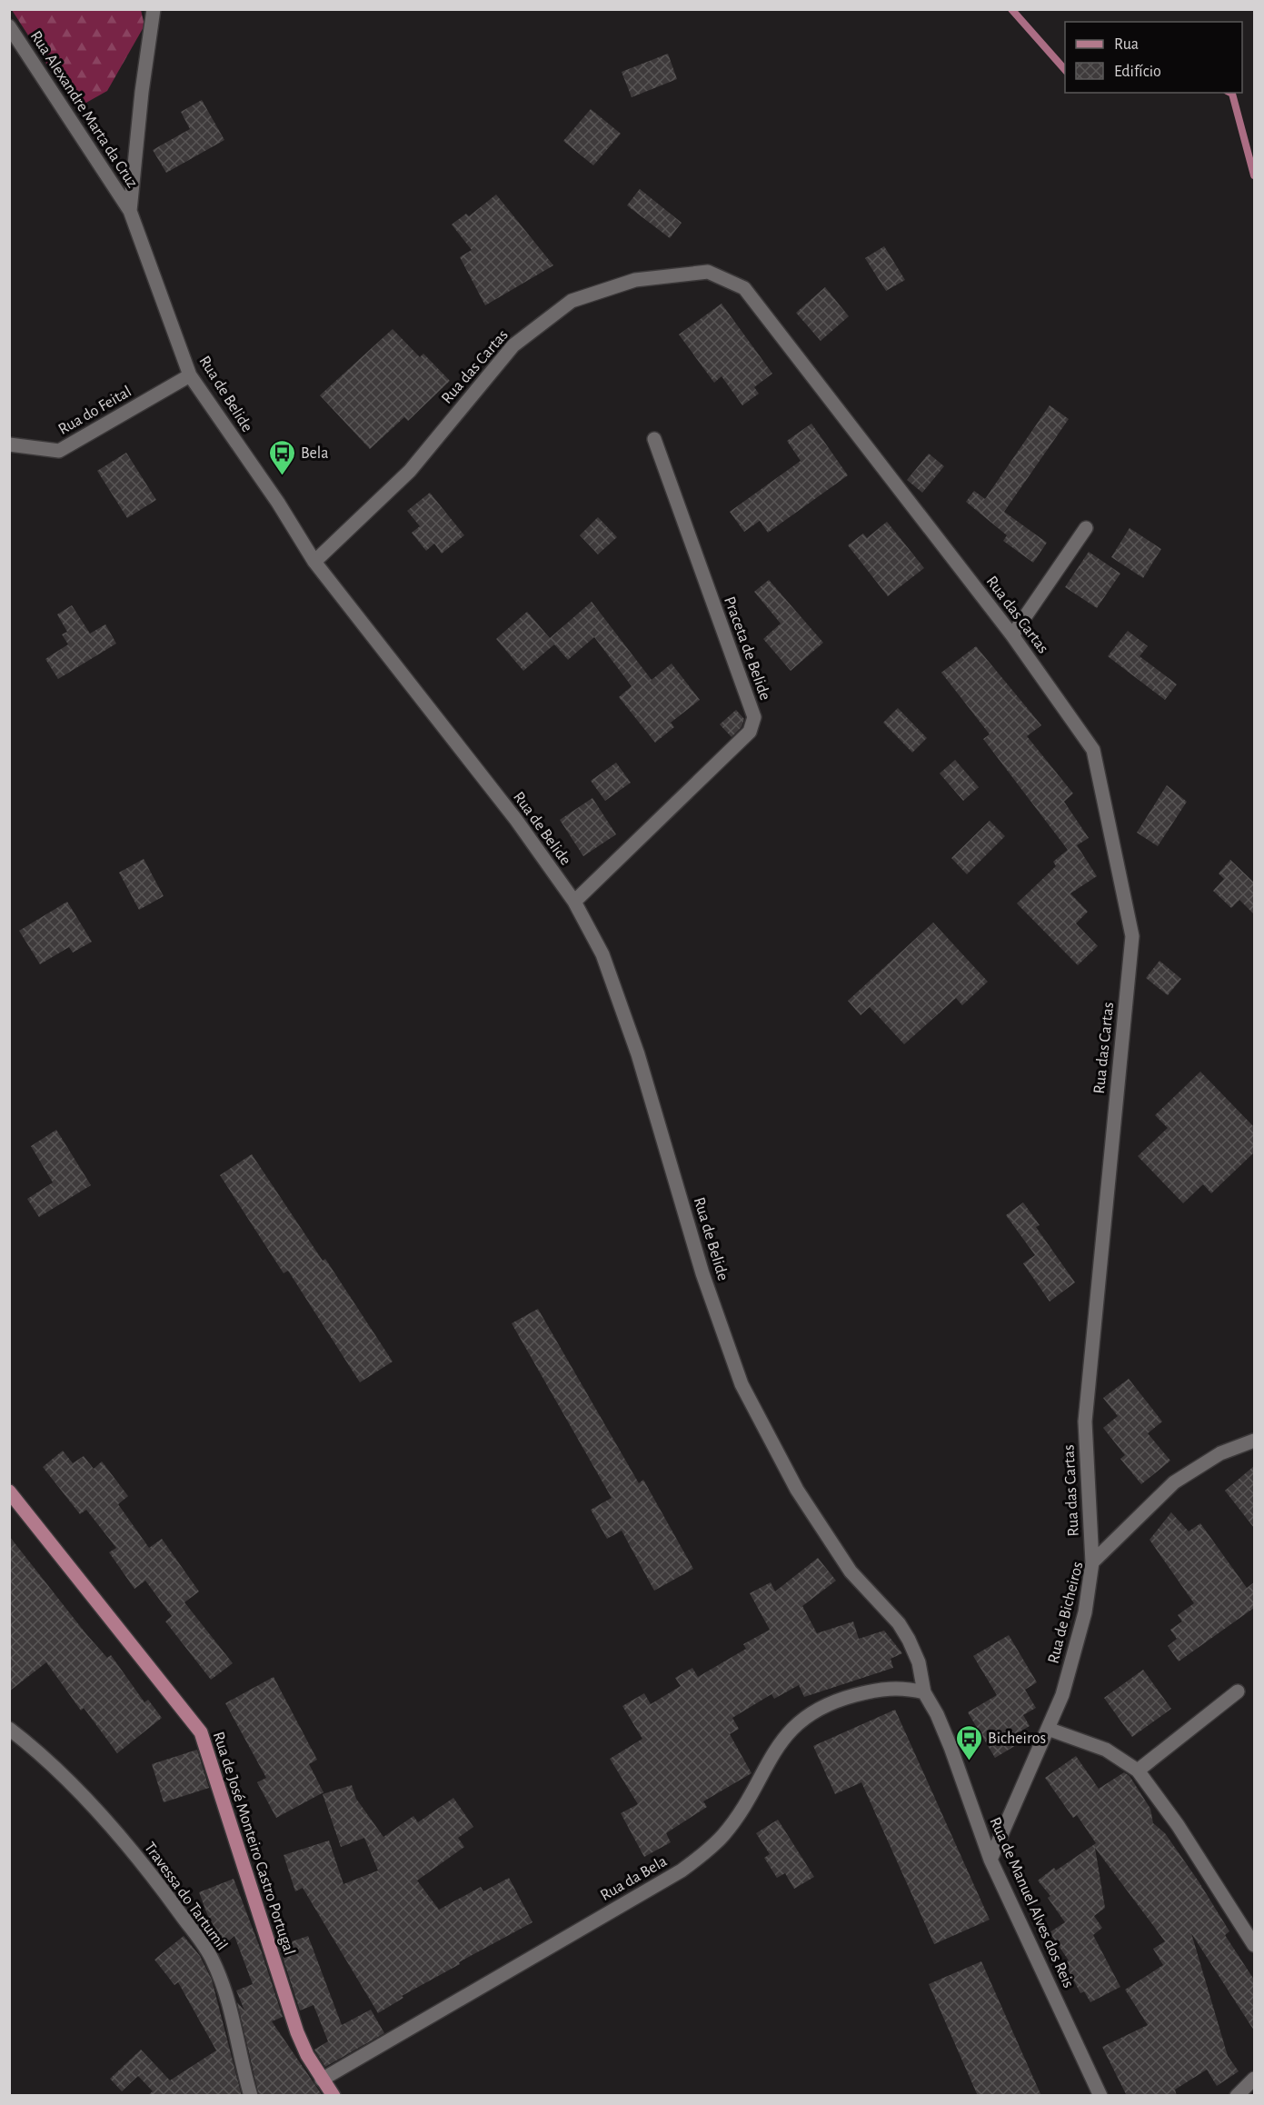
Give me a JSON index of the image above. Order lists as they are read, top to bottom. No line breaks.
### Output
{"streets":{"main road":["Rua de José Monteiro Castro Portugal"],"street":["Rua Alexandre Marta da Cruz","Rua das Cartas","Rua de Belide","Rua do Feital","Praceta de Belide","Rua de Bicheiros","Rua da Bela","Travessa do Tartumil","Rua de Manuel Alves dos Reis"]},"crossings":[["Rua Alexandre Marta da Cruz","Rua de Belide"],["Rua das Cartas","Rua de Belide"],["Rua das Cartas","Rua de Bicheiros"],["Rua de Belide","Rua do Feital"],["Rua de Belide","Praceta de Belide"],["Rua de Belide","Rua da Bela"],["Rua de Belide","Rua de Manuel Alves dos Reis"],["Rua de Bicheiros","Rua de Manuel Alves dos Reis"],["Rua de José Monteiro Castro Portugal","Rua da Bela"],["Rua da Bela","Rua de Manuel Alves dos Reis"]],"places":{"bus stop":["Bela","Bicheiros"]},"legend":["Rua","Edifício"]}
